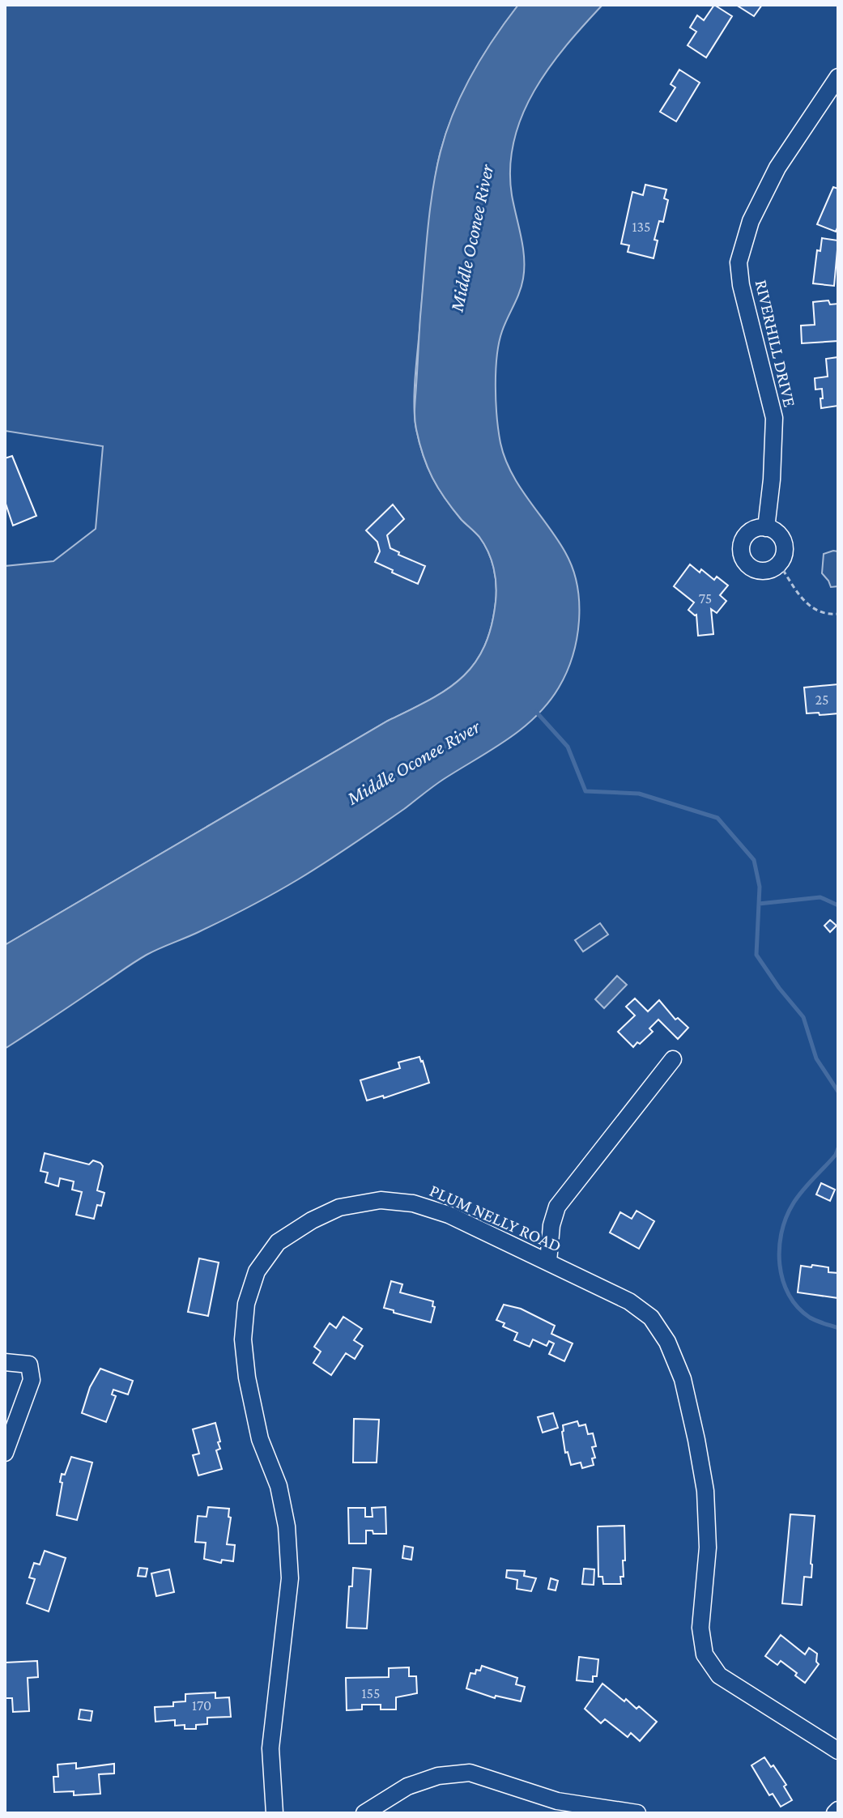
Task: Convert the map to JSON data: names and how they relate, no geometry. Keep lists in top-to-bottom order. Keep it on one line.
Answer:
{"streets":{"street":["RIVERHILL DRIVE","PLUM NELLY ROAD"]},"water":["Middle Oconee River"],"house_numbers":["135","75","25","155","170"]}
